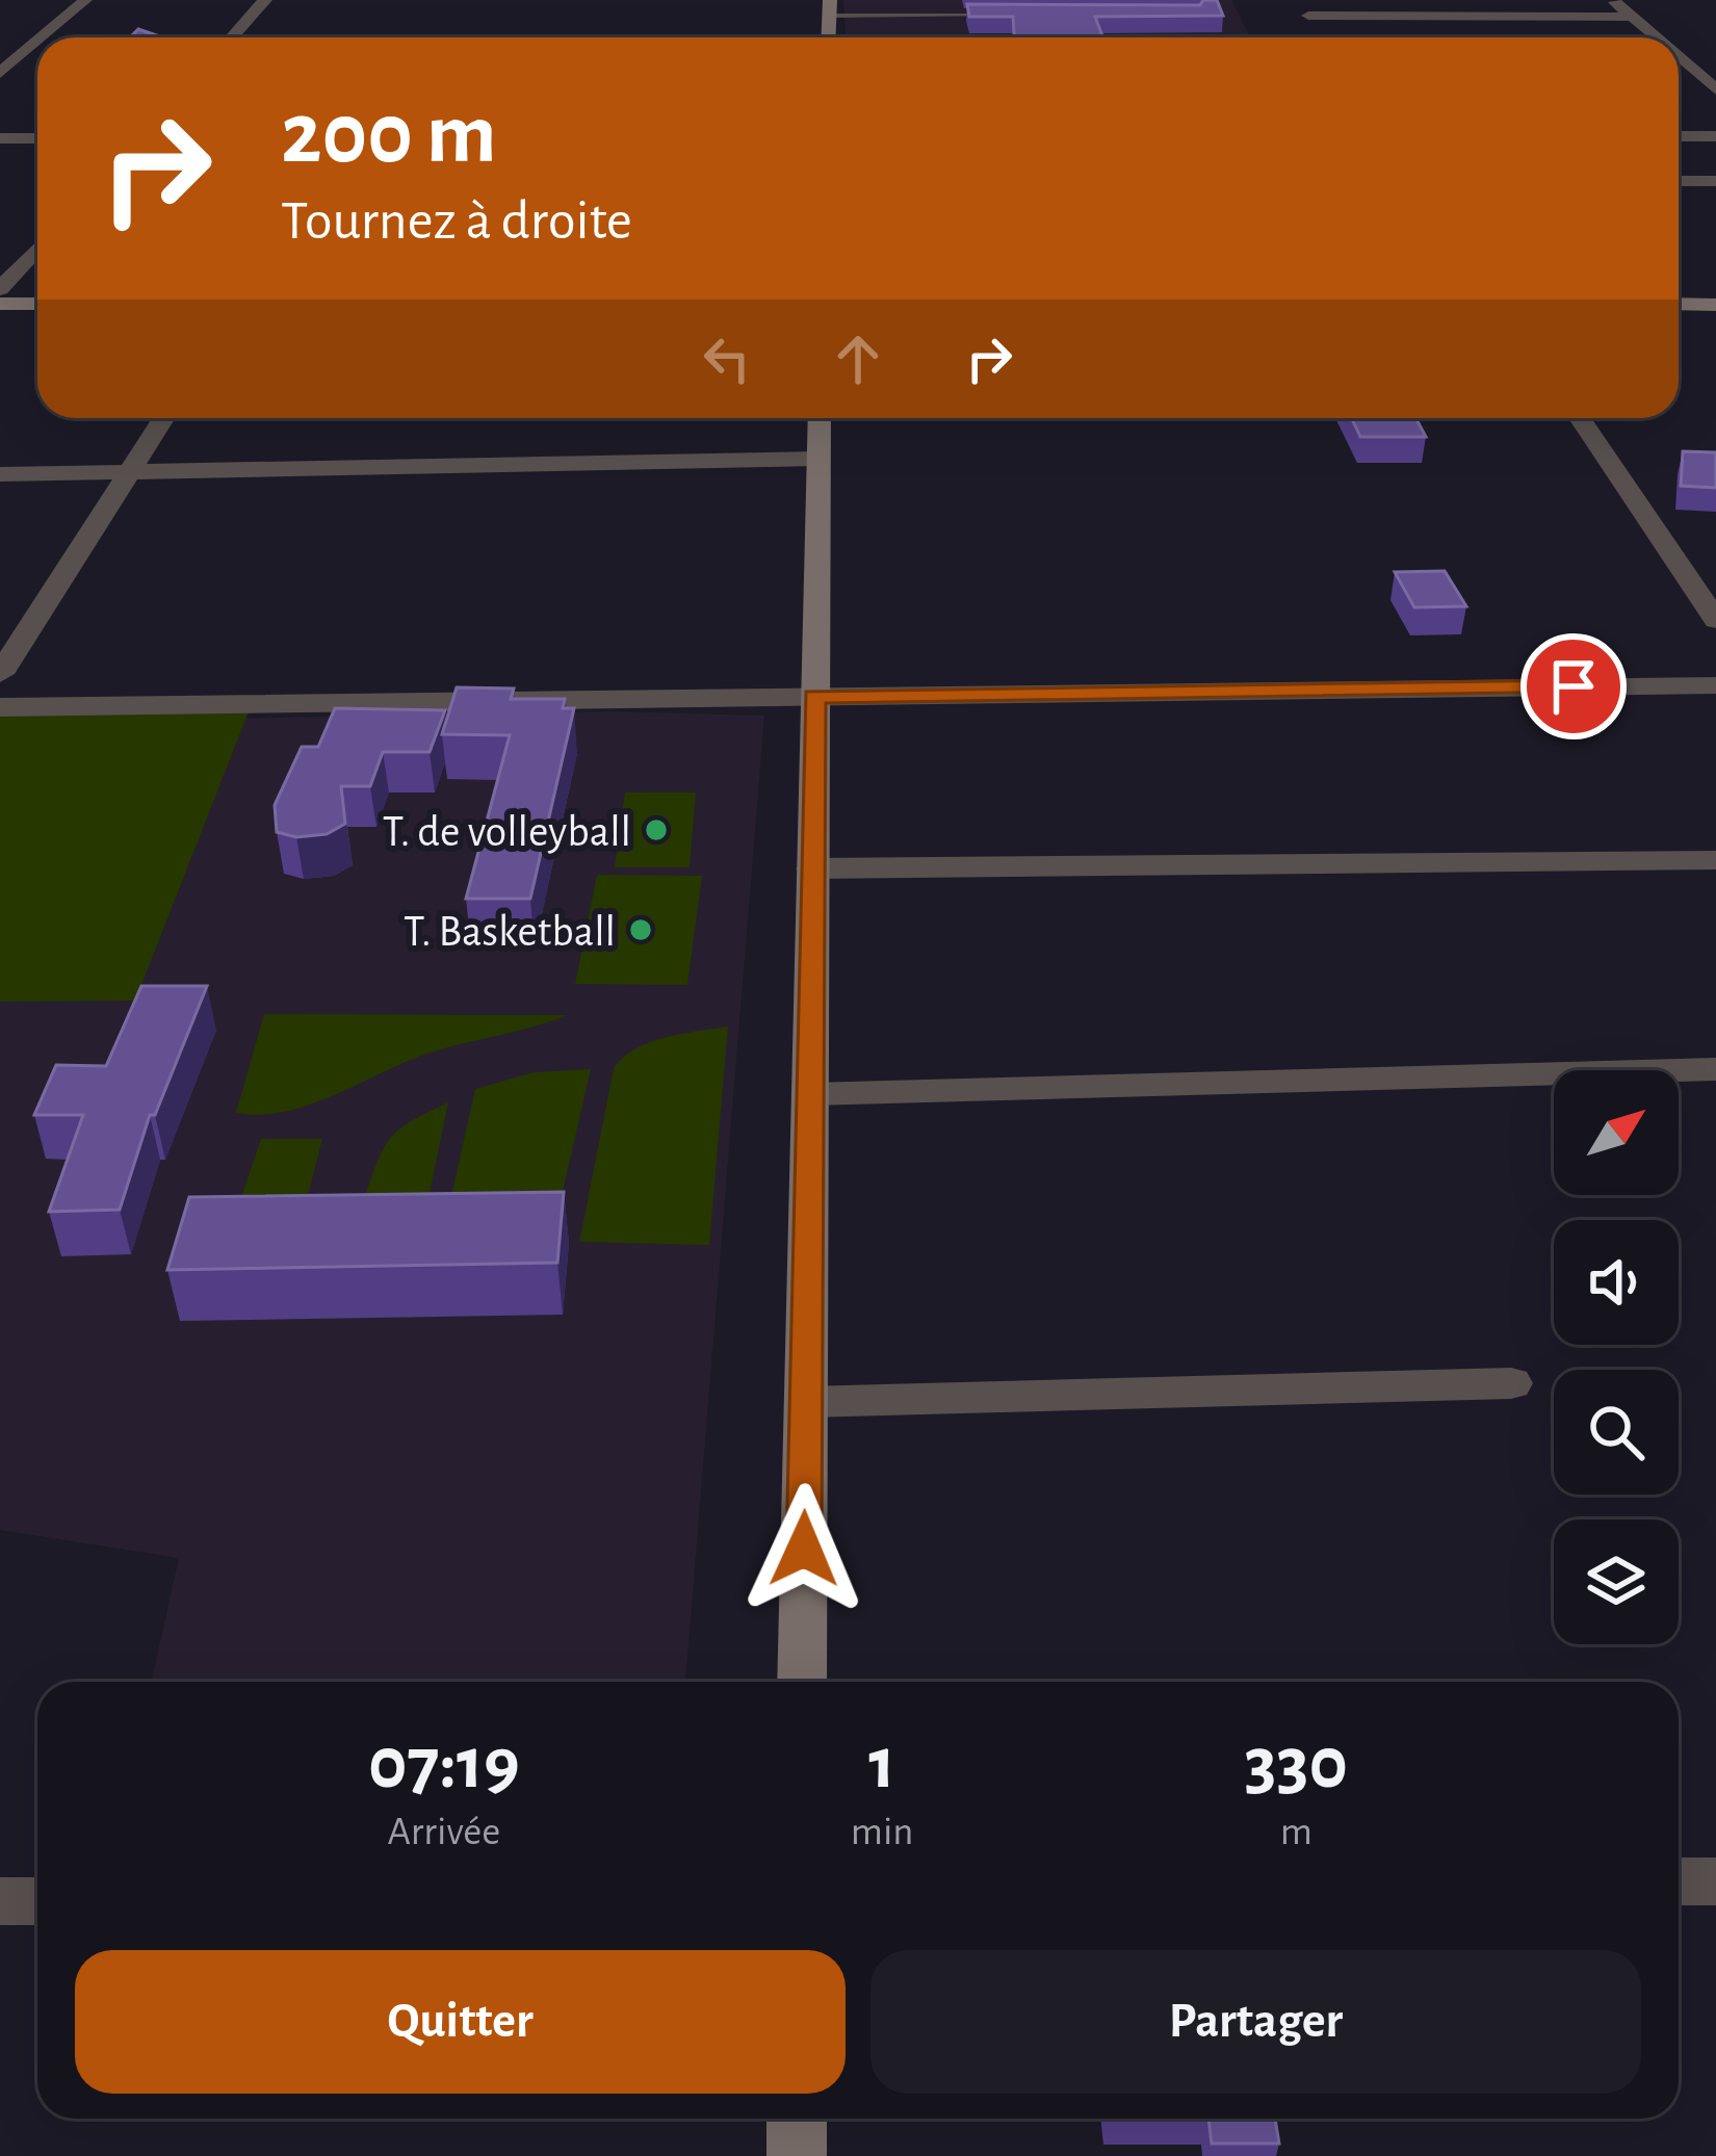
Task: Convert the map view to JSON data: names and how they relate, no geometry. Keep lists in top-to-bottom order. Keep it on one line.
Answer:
{"places":["T. de volleyball","T. Basketball"],"north":"top right","page":{"turn":["200 m","Tournez à droite"],"eta":["07:19","Arrivée","1","min","330","m"],"buttons":["Quitter","Partager"]}}
